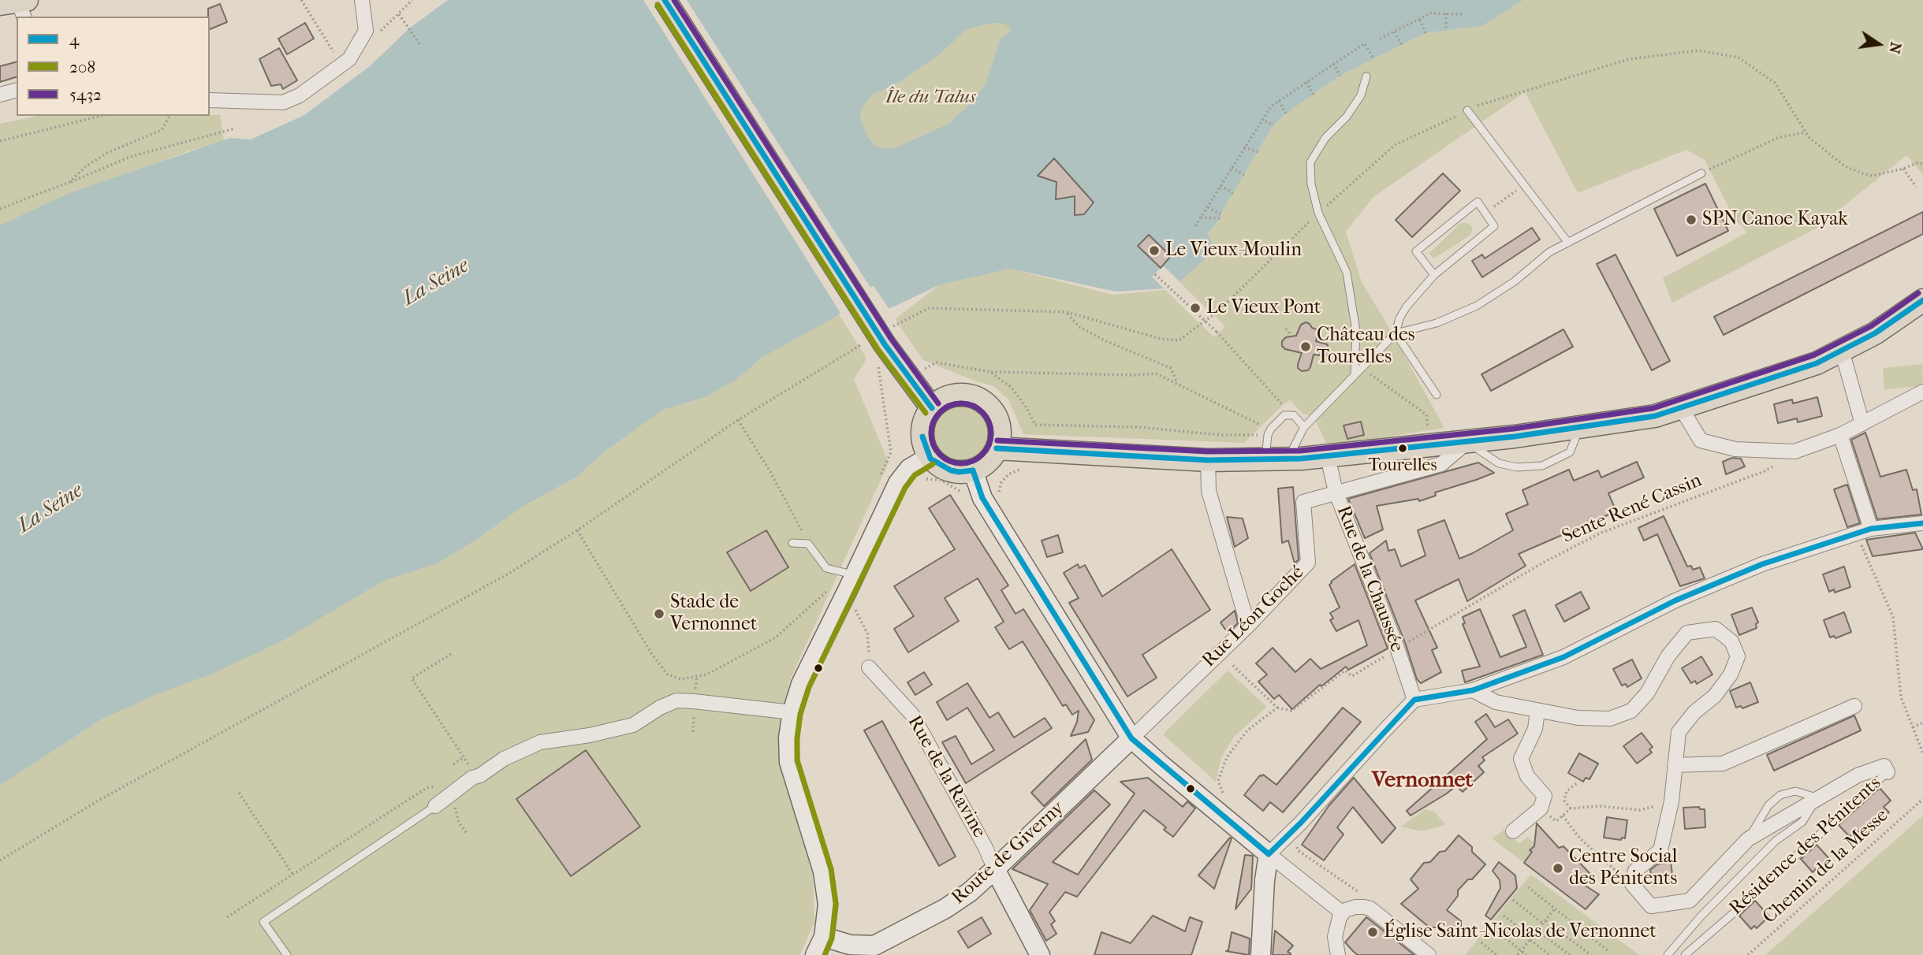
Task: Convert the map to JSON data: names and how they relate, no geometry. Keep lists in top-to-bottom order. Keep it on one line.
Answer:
{"streets":{"main road":["Rue de la Ravine","Route de Giverny"],"street":["Rue de la Chaussée","Rue Léon Goché","Résidence des Pénitents"],"path":["Sente René Cassin","Chemin de la Messe"]},"crossings":[["Sente René Cassin","Rue de la Chaussée"],["Rue de la Chaussée","Rue Léon Goché"],["Rue Léon Goché","Route de Giverny"],["Rue de la Ravine","Route de Giverny"]],"districts":["Vernonnet"],"water":["La Seine"],"parks":["Île du Talus"],"places":["SPN Canoe Kayak","Le Vieux-Moulin","Le Vieux Pont","Château des Tourelles","Tourelles","Stade de Vernonnet","Centre Social des Pénitents","Église Saint-Nicolas de Vernonnet"],"lines":["transit line 4","transit line 5432","transit line 208"],"legend":["4","208","5432"],"north":"right"}
